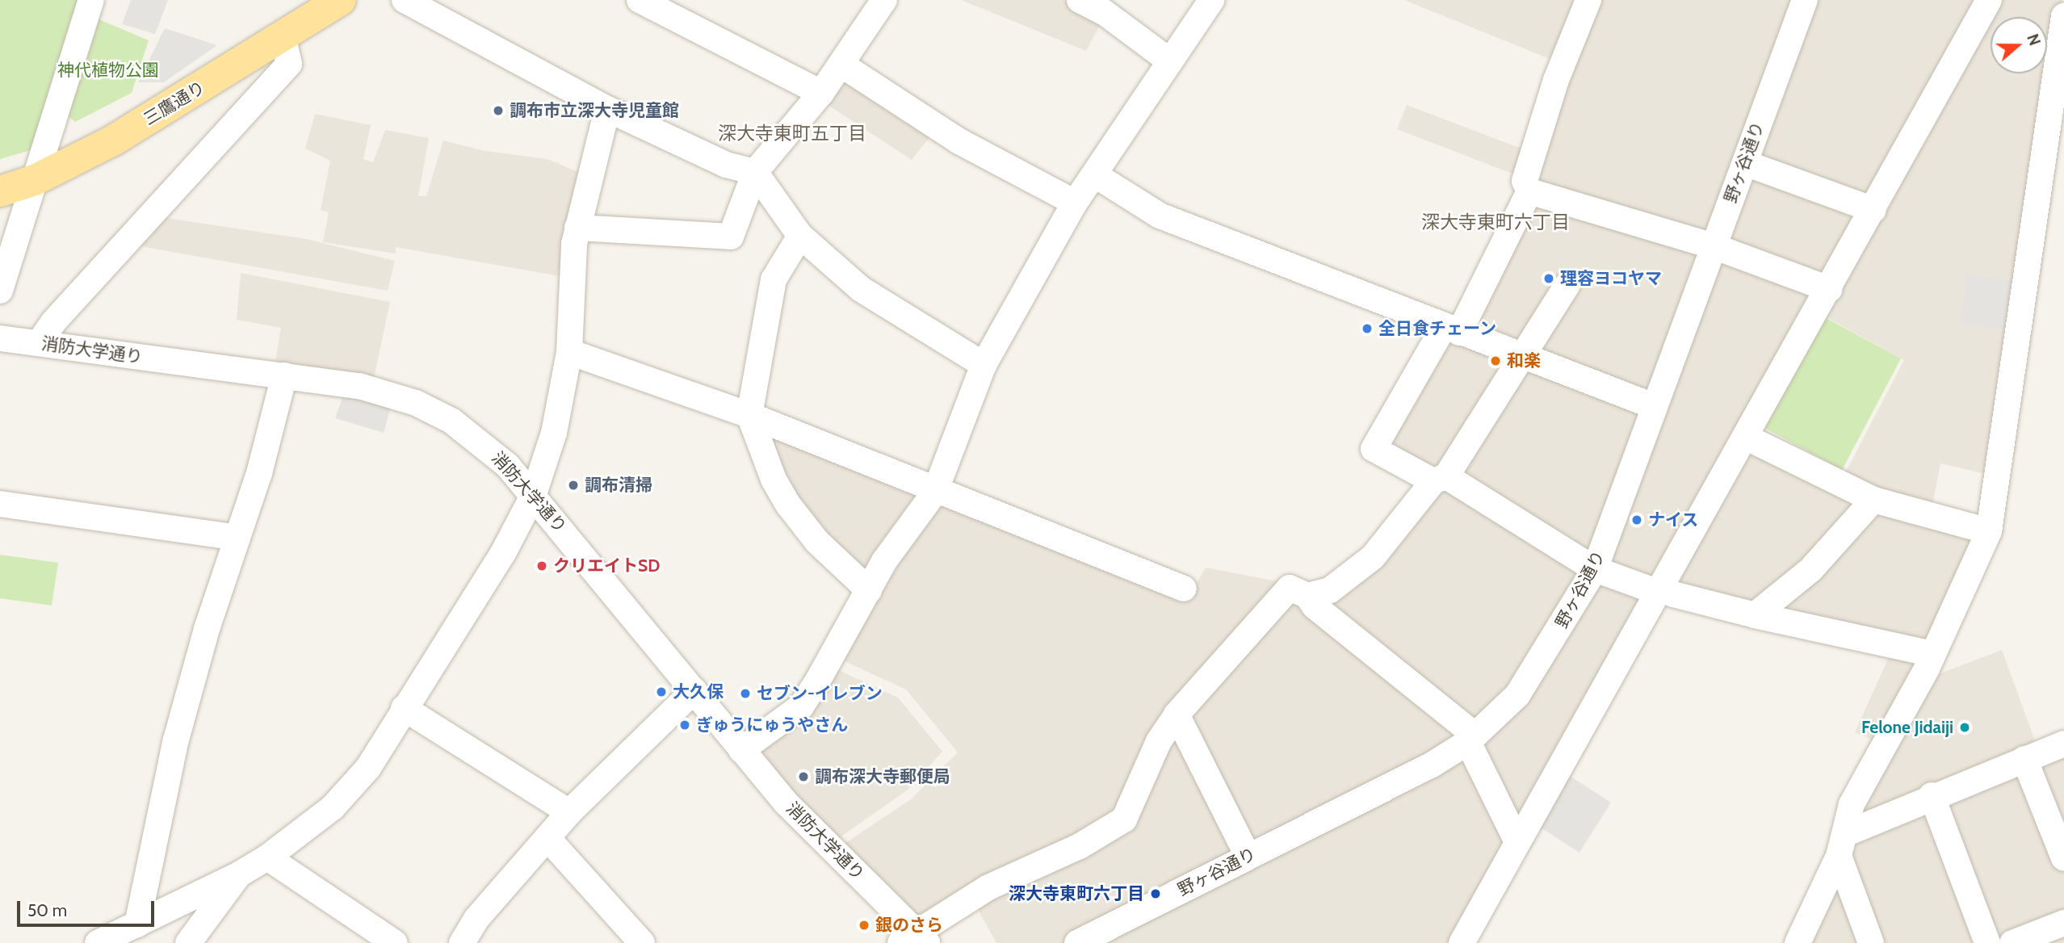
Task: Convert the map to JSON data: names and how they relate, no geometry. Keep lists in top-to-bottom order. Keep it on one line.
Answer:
{"streets":{"main road":["三鷹通り"],"street":["野ヶ谷通り","消防大学通り"]},"districts":["深大寺東町五丁目","深大寺東町六丁目"],"parks":["神代植物公園"],"places":["調布市立深大寺児童館","理容ヨコヤマ","全日食チェーン","和楽","調布清掃","ナイス","クリエイトSD","大久保","セブン-イレブン","ぎゅうにゅうやさん","Felone Jidaiji","調布深大寺郵便局","深大寺東町六丁目","銀のさら"],"scale_bar":"50 m","north":"right"}
